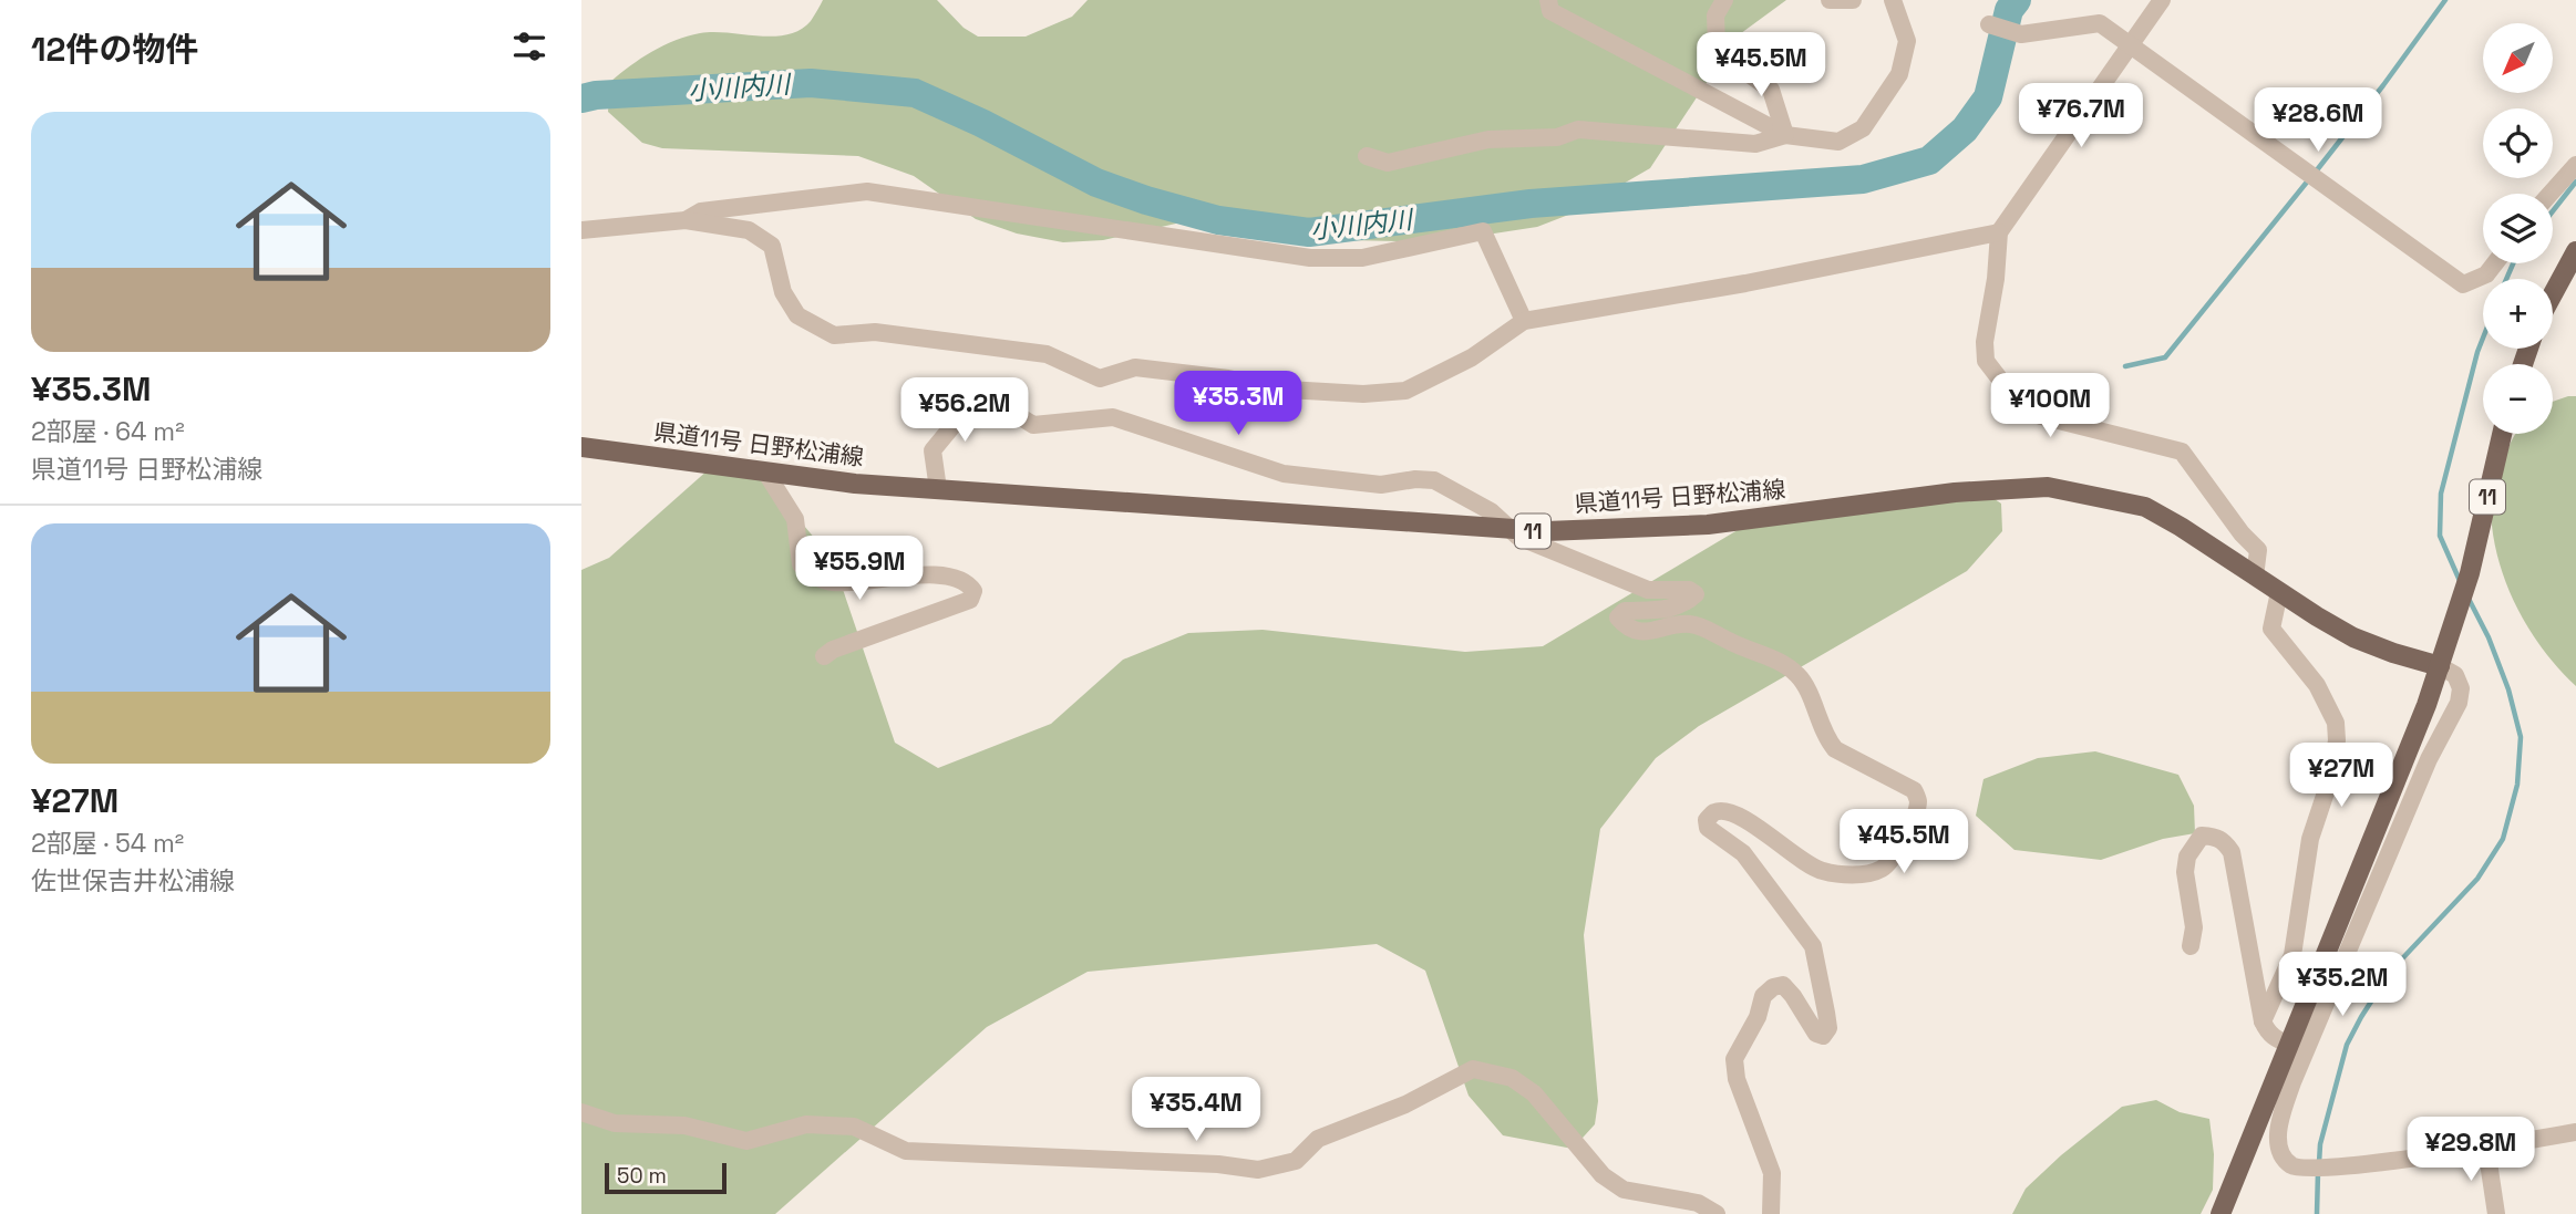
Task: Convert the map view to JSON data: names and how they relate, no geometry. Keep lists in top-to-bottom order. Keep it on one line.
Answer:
{"streets":{"main road":["県道11号 日野松浦線","11"]},"crossings":[["県道11号 日野松浦線","11"]],"water":["小川内川"],"scale_bar":"50 m","north":"bottom left","page":{"heading":"12件の物件","map_buttons":["+","−"],"price":["¥45.5M","¥76.7M","¥28.6M","¥35.3M","¥100M","¥56.2M","¥55.9M","¥27M","¥45.5M","¥35.2M","¥35.4M","¥29.8M"],"list":[{"name":"¥35.3M","note":"2部屋 · 64 m² · 県道11号 日野松浦線"},{"name":"¥27M","note":"2部屋 · 54 m² · 佐世保吉井松浦線"}],"scale":"50 m"}}
